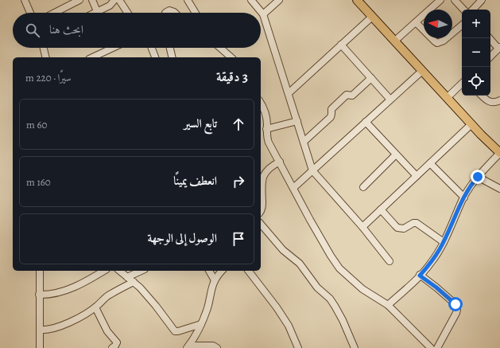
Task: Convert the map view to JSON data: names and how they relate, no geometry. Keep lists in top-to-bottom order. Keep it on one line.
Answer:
{"north":"left","page":{"map_buttons":["+","−"],"search":"ابحث هنا","heading":["3 دقيقة","سيرًا · 220 m"],"list":[["تابع السير","60 m"],["انعطف يمينًا","160 m"],"الوصول إلى الوجهة"]}}
